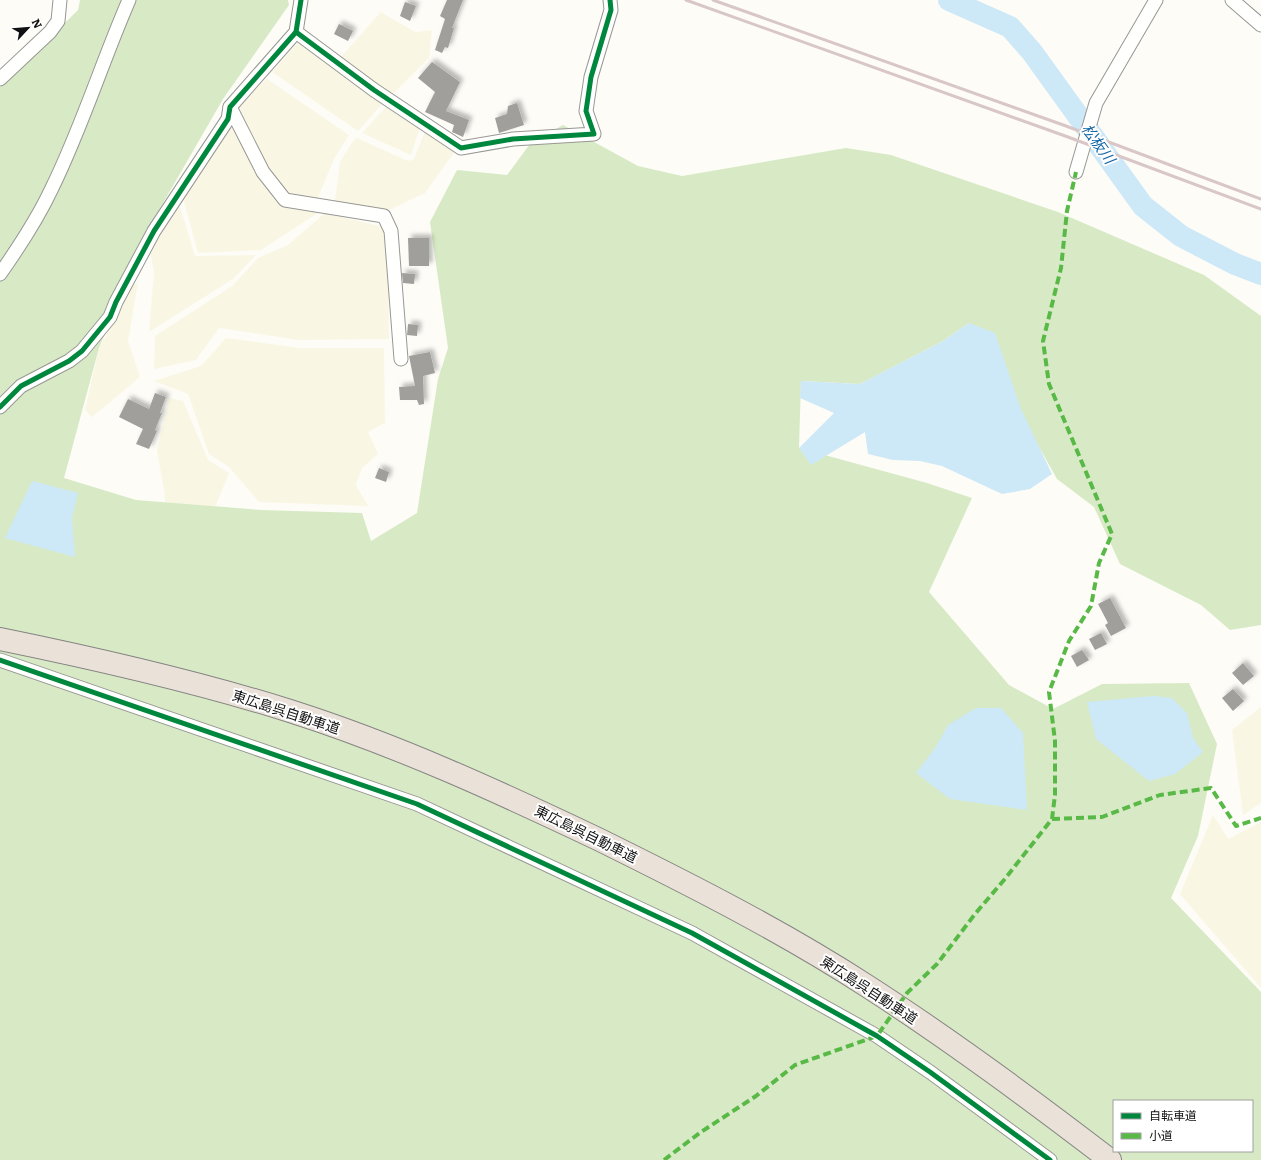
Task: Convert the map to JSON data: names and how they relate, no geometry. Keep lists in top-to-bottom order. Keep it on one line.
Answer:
{"streets":{"highway":["東広島呉自動車道"]},"water":["松板川"],"legend":["自転車道","小道"],"north":"top right"}
